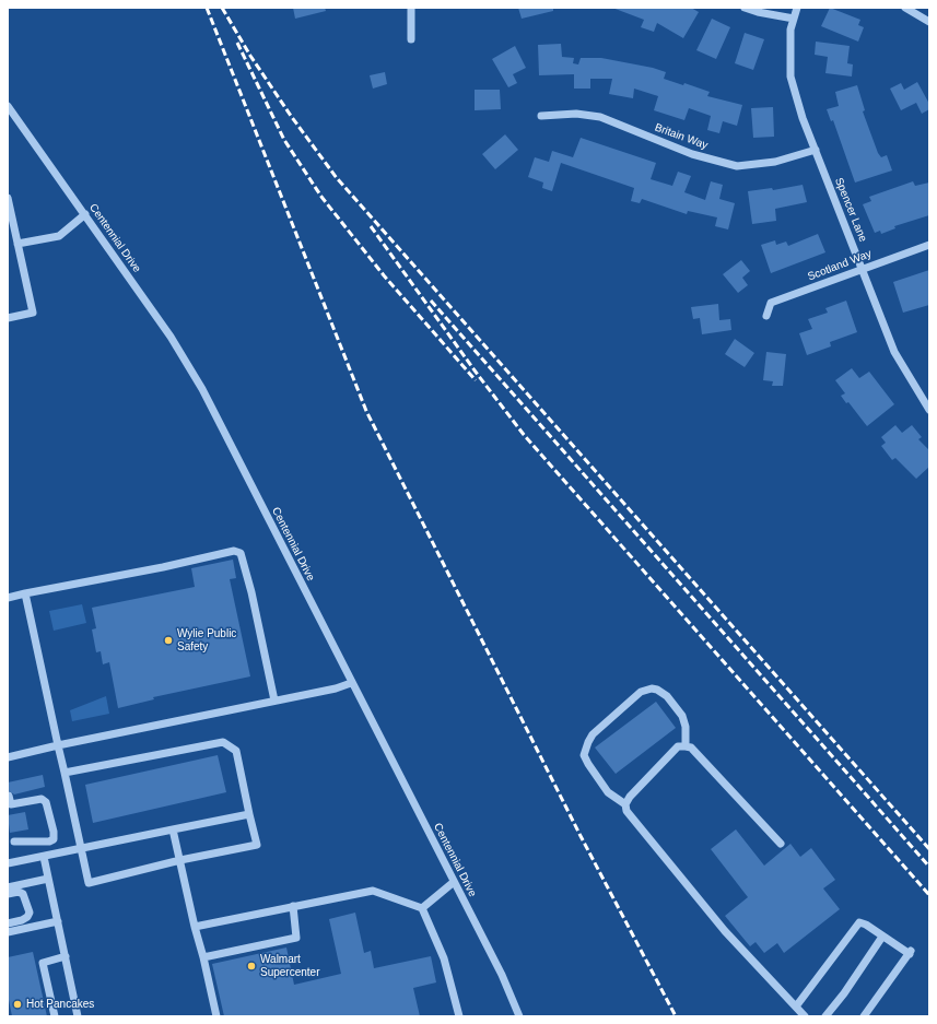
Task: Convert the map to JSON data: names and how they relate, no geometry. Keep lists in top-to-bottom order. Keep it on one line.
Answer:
{"streets":{"street":["Britain Way","Spencer Lane","Centennial Drive","Scotland Way"]},"crossings":[["Britain Way","Spencer Lane"],["Spencer Lane","Scotland Way"]],"places":["Wylie Public Safety","Walmart Supercenter","Hot Pancakes"]}
